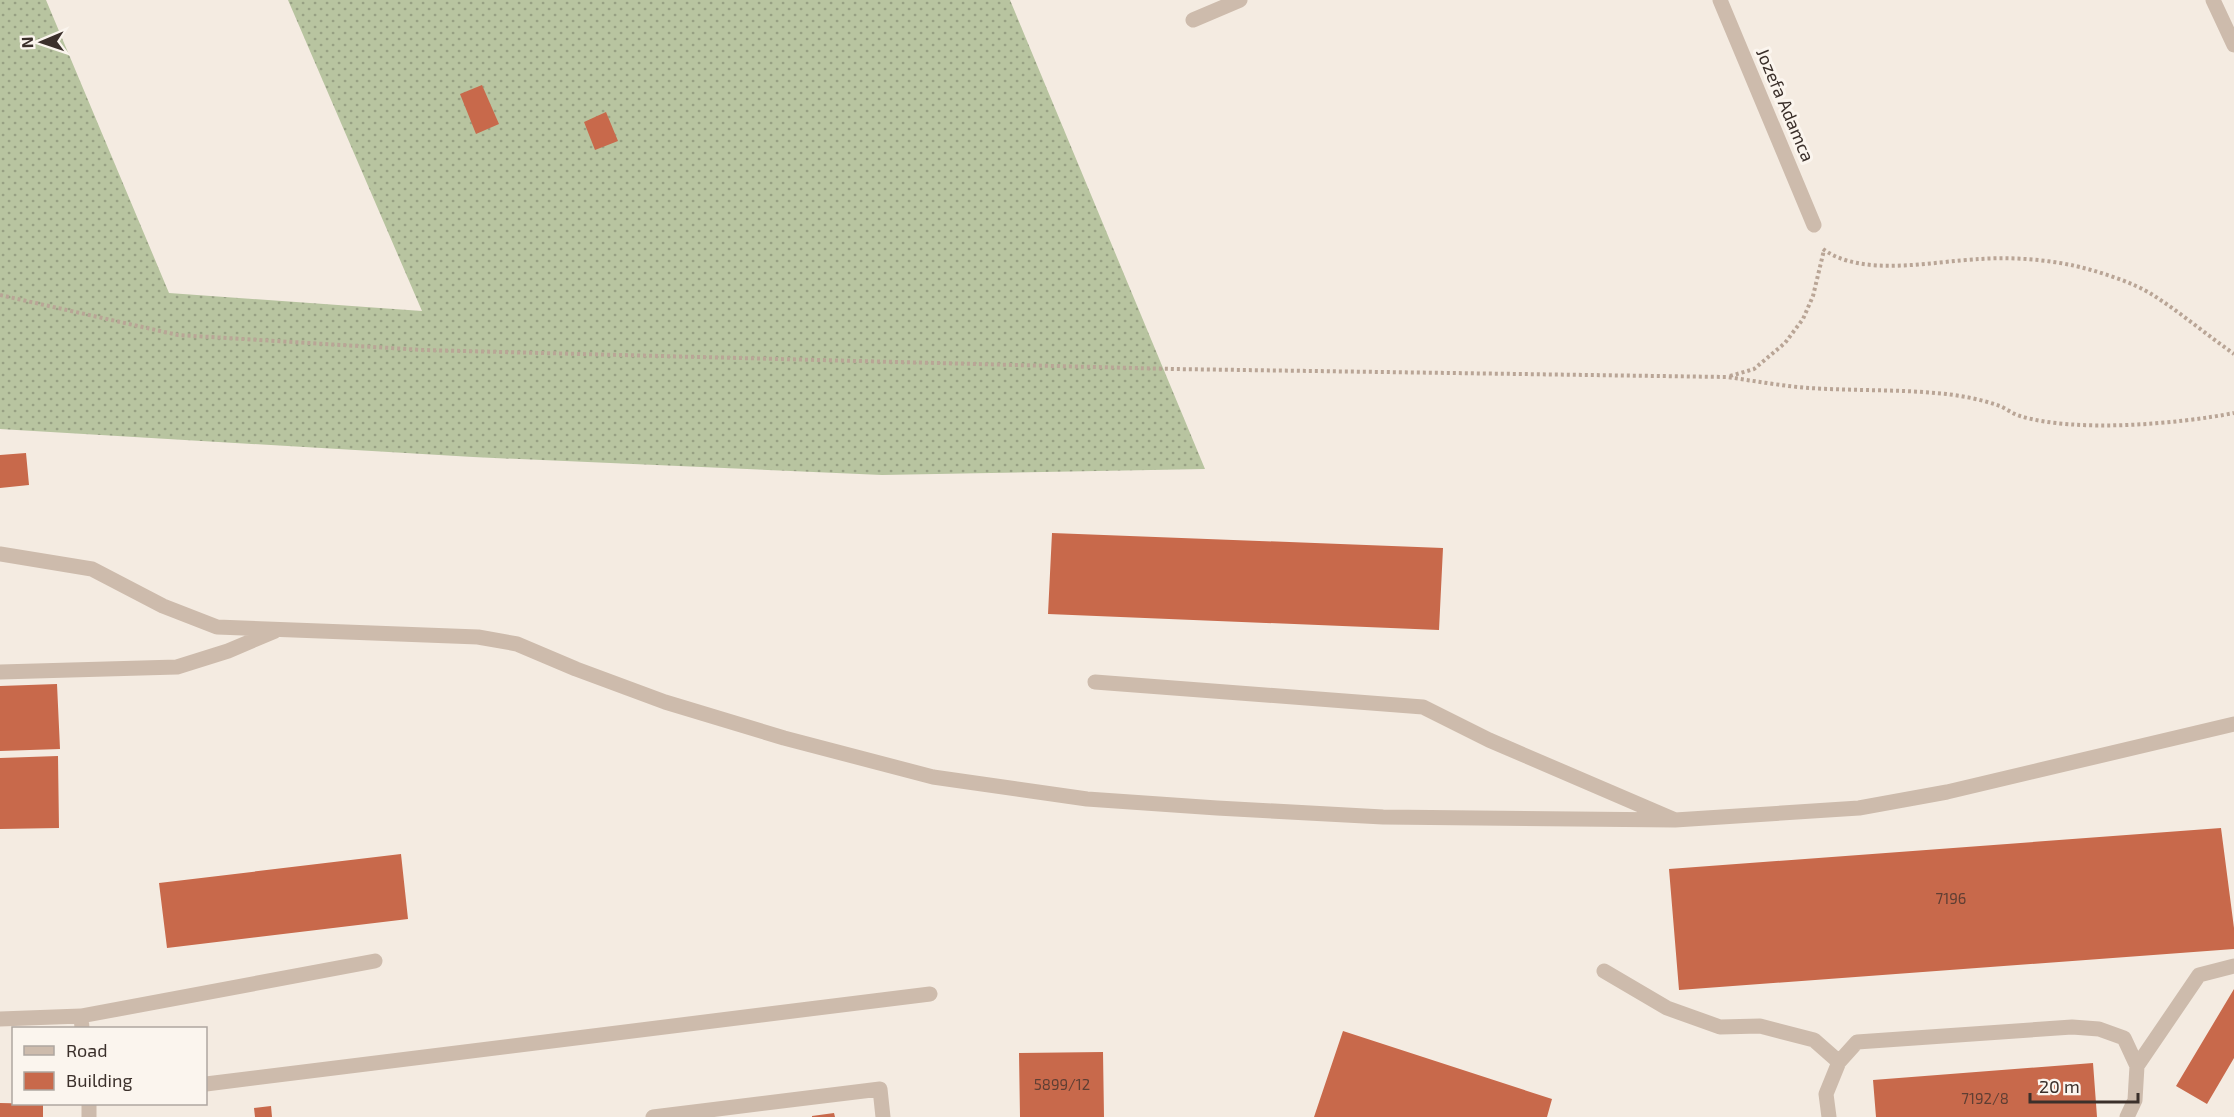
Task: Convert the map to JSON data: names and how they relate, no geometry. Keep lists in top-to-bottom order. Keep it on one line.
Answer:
{"streets":{"street":["Jozefa Adamca"]},"house_numbers":["7196","5899/12","7192/8"],"legend":["Road","Building"],"scale_bar":"20 m","north":"left"}
